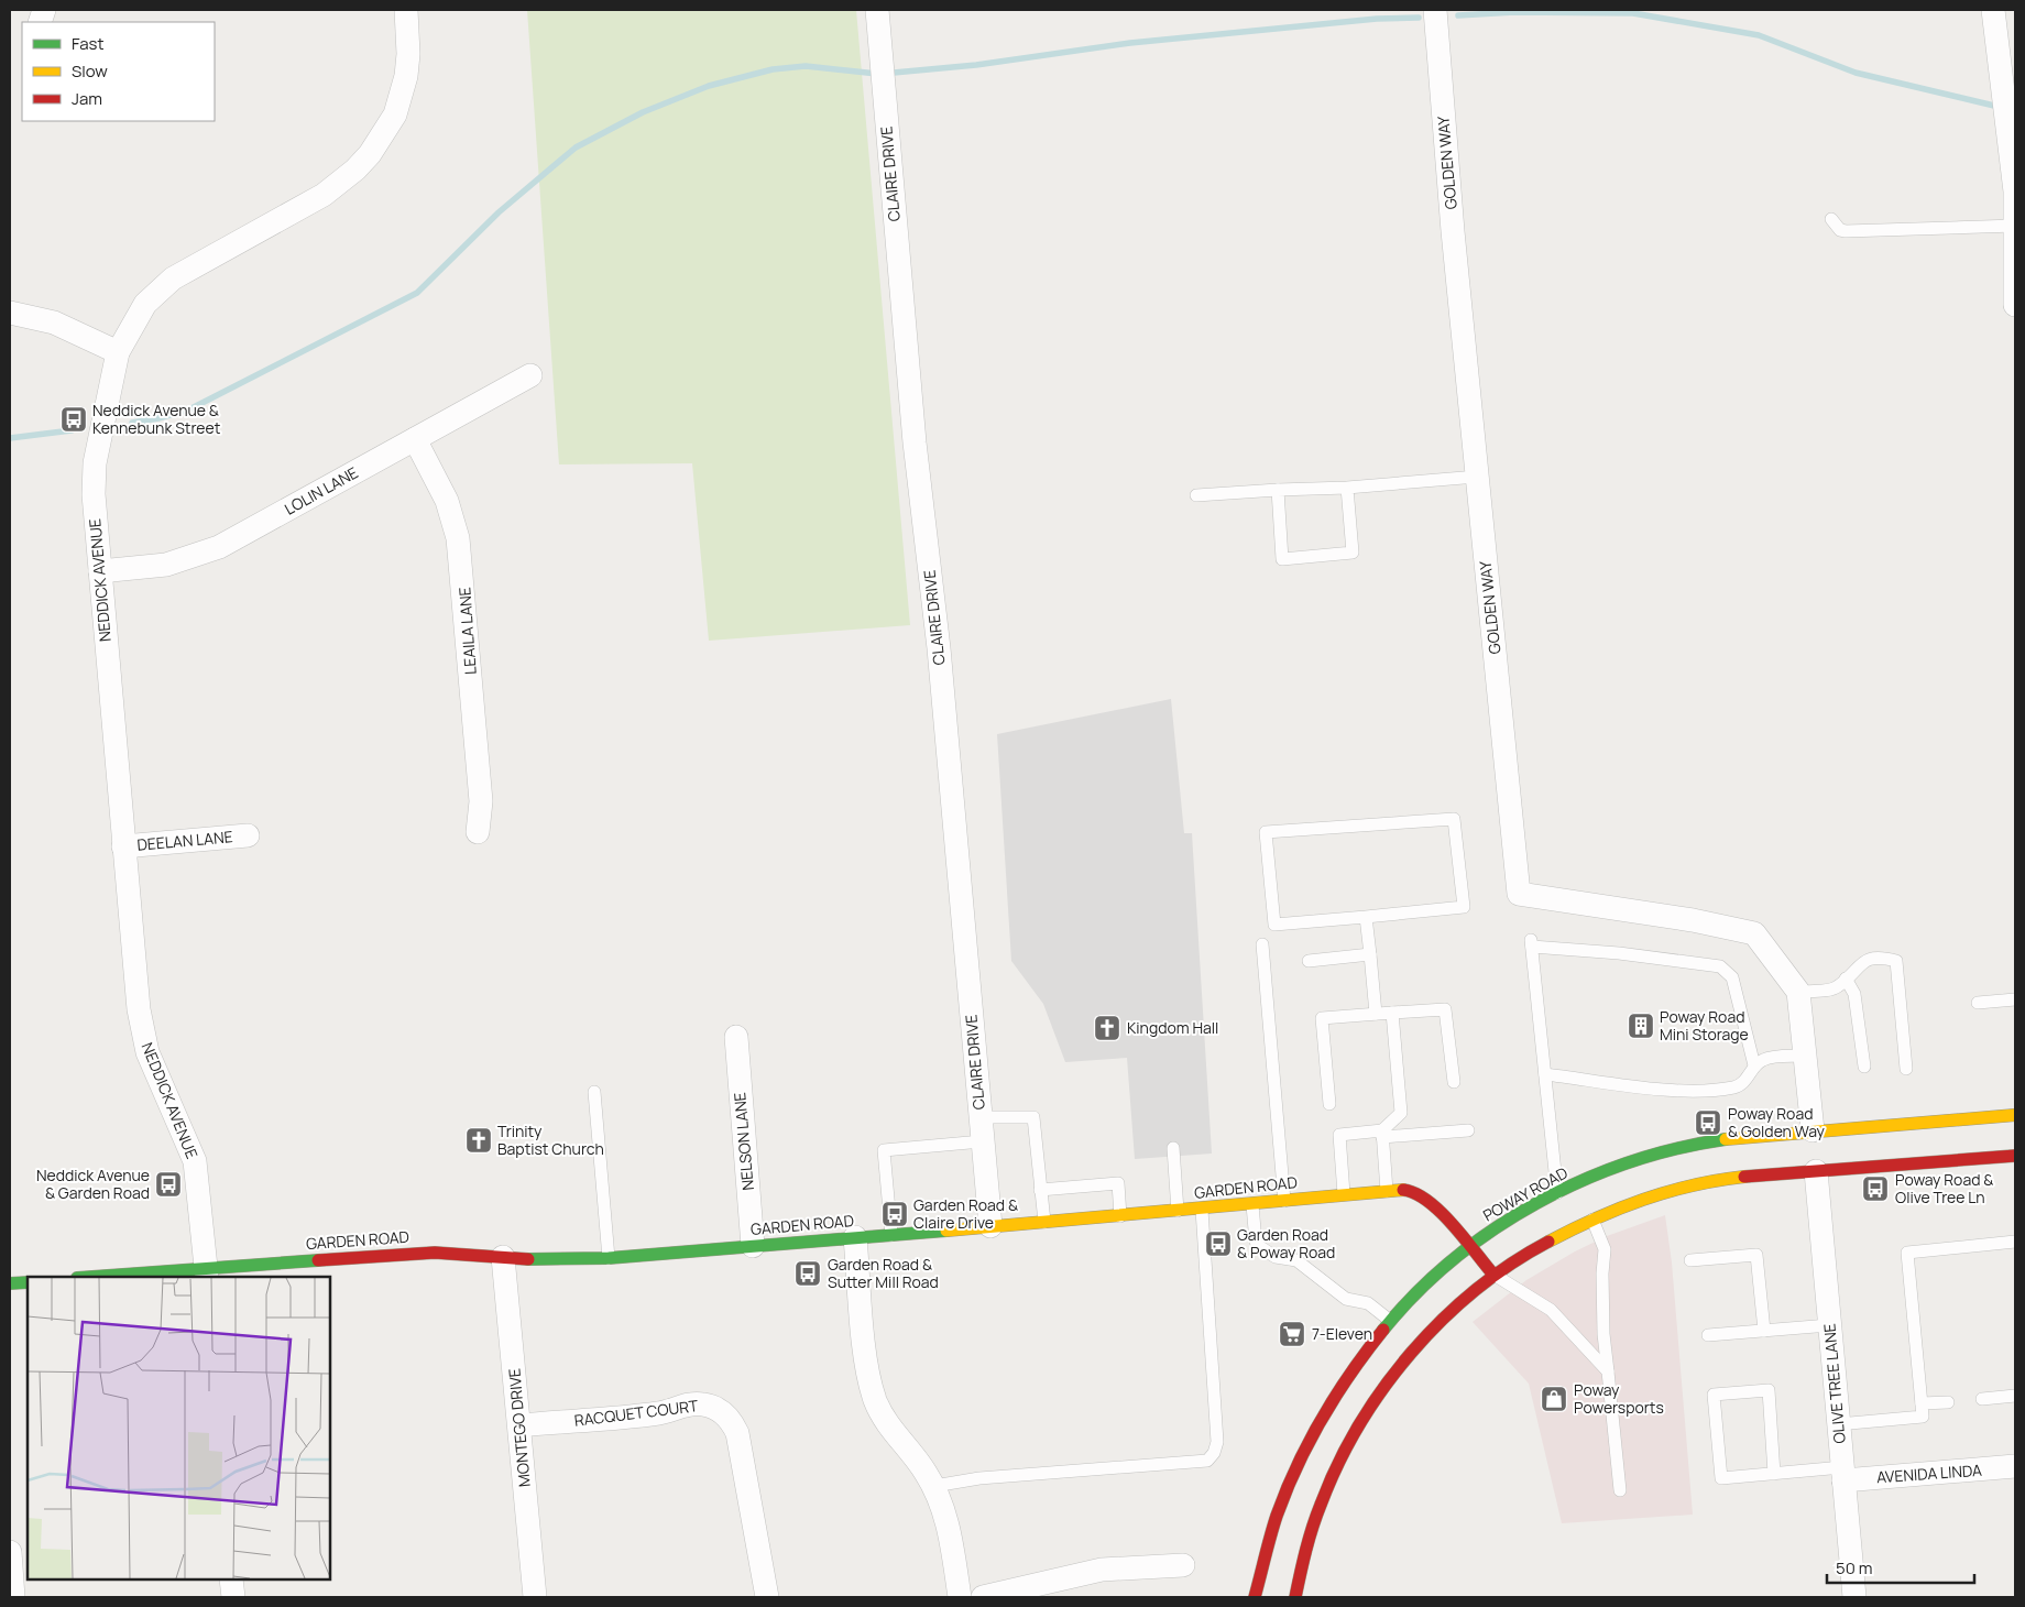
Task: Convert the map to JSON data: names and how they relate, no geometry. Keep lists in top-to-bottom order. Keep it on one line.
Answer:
{"streets":{"main road":["GARDEN ROAD","POWAY ROAD"],"street":["GOLDEN WAY","CLAIRE DRIVE","LOLIN LANE","NEDDICK AVENUE","LEAILA LANE","DEELAN LANE","NELSON LANE","OLIVE TREE LANE","RACQUET COURT","MONTEGO DRIVE","AVENIDA LINDA"]},"crossings":[["CLAIRE DRIVE","GARDEN ROAD"],["LOLIN LANE","NEDDICK AVENUE"],["LOLIN LANE","LEAILA LANE"],["NEDDICK AVENUE","DEELAN LANE"],["NEDDICK AVENUE","GARDEN ROAD"],["NELSON LANE","GARDEN ROAD"],["GARDEN ROAD","POWAY ROAD"],["GARDEN ROAD","MONTEGO DRIVE"],["OLIVE TREE LANE","AVENIDA LINDA"],["RACQUET COURT","MONTEGO DRIVE"]],"places":{"bus stop":["Neddick Avenue & Kennebunk Street","Poway Road & Golden Way","Neddick Avenue & Garden Road","Poway Road & Olive Tree Ln","Garden Road & Claire Drive","Garden Road & Poway Road","Garden Road & Sutter Mill Road"],"building":["Poway Road Mini Storage"],"church":["Kingdom Hall","Trinity Baptist Church"],"supermarket":["7-Eleven"],"shop":["Poway Powersports"]},"legend":["Fast","Slow","Jam"],"scale_bar":"50 m"}
